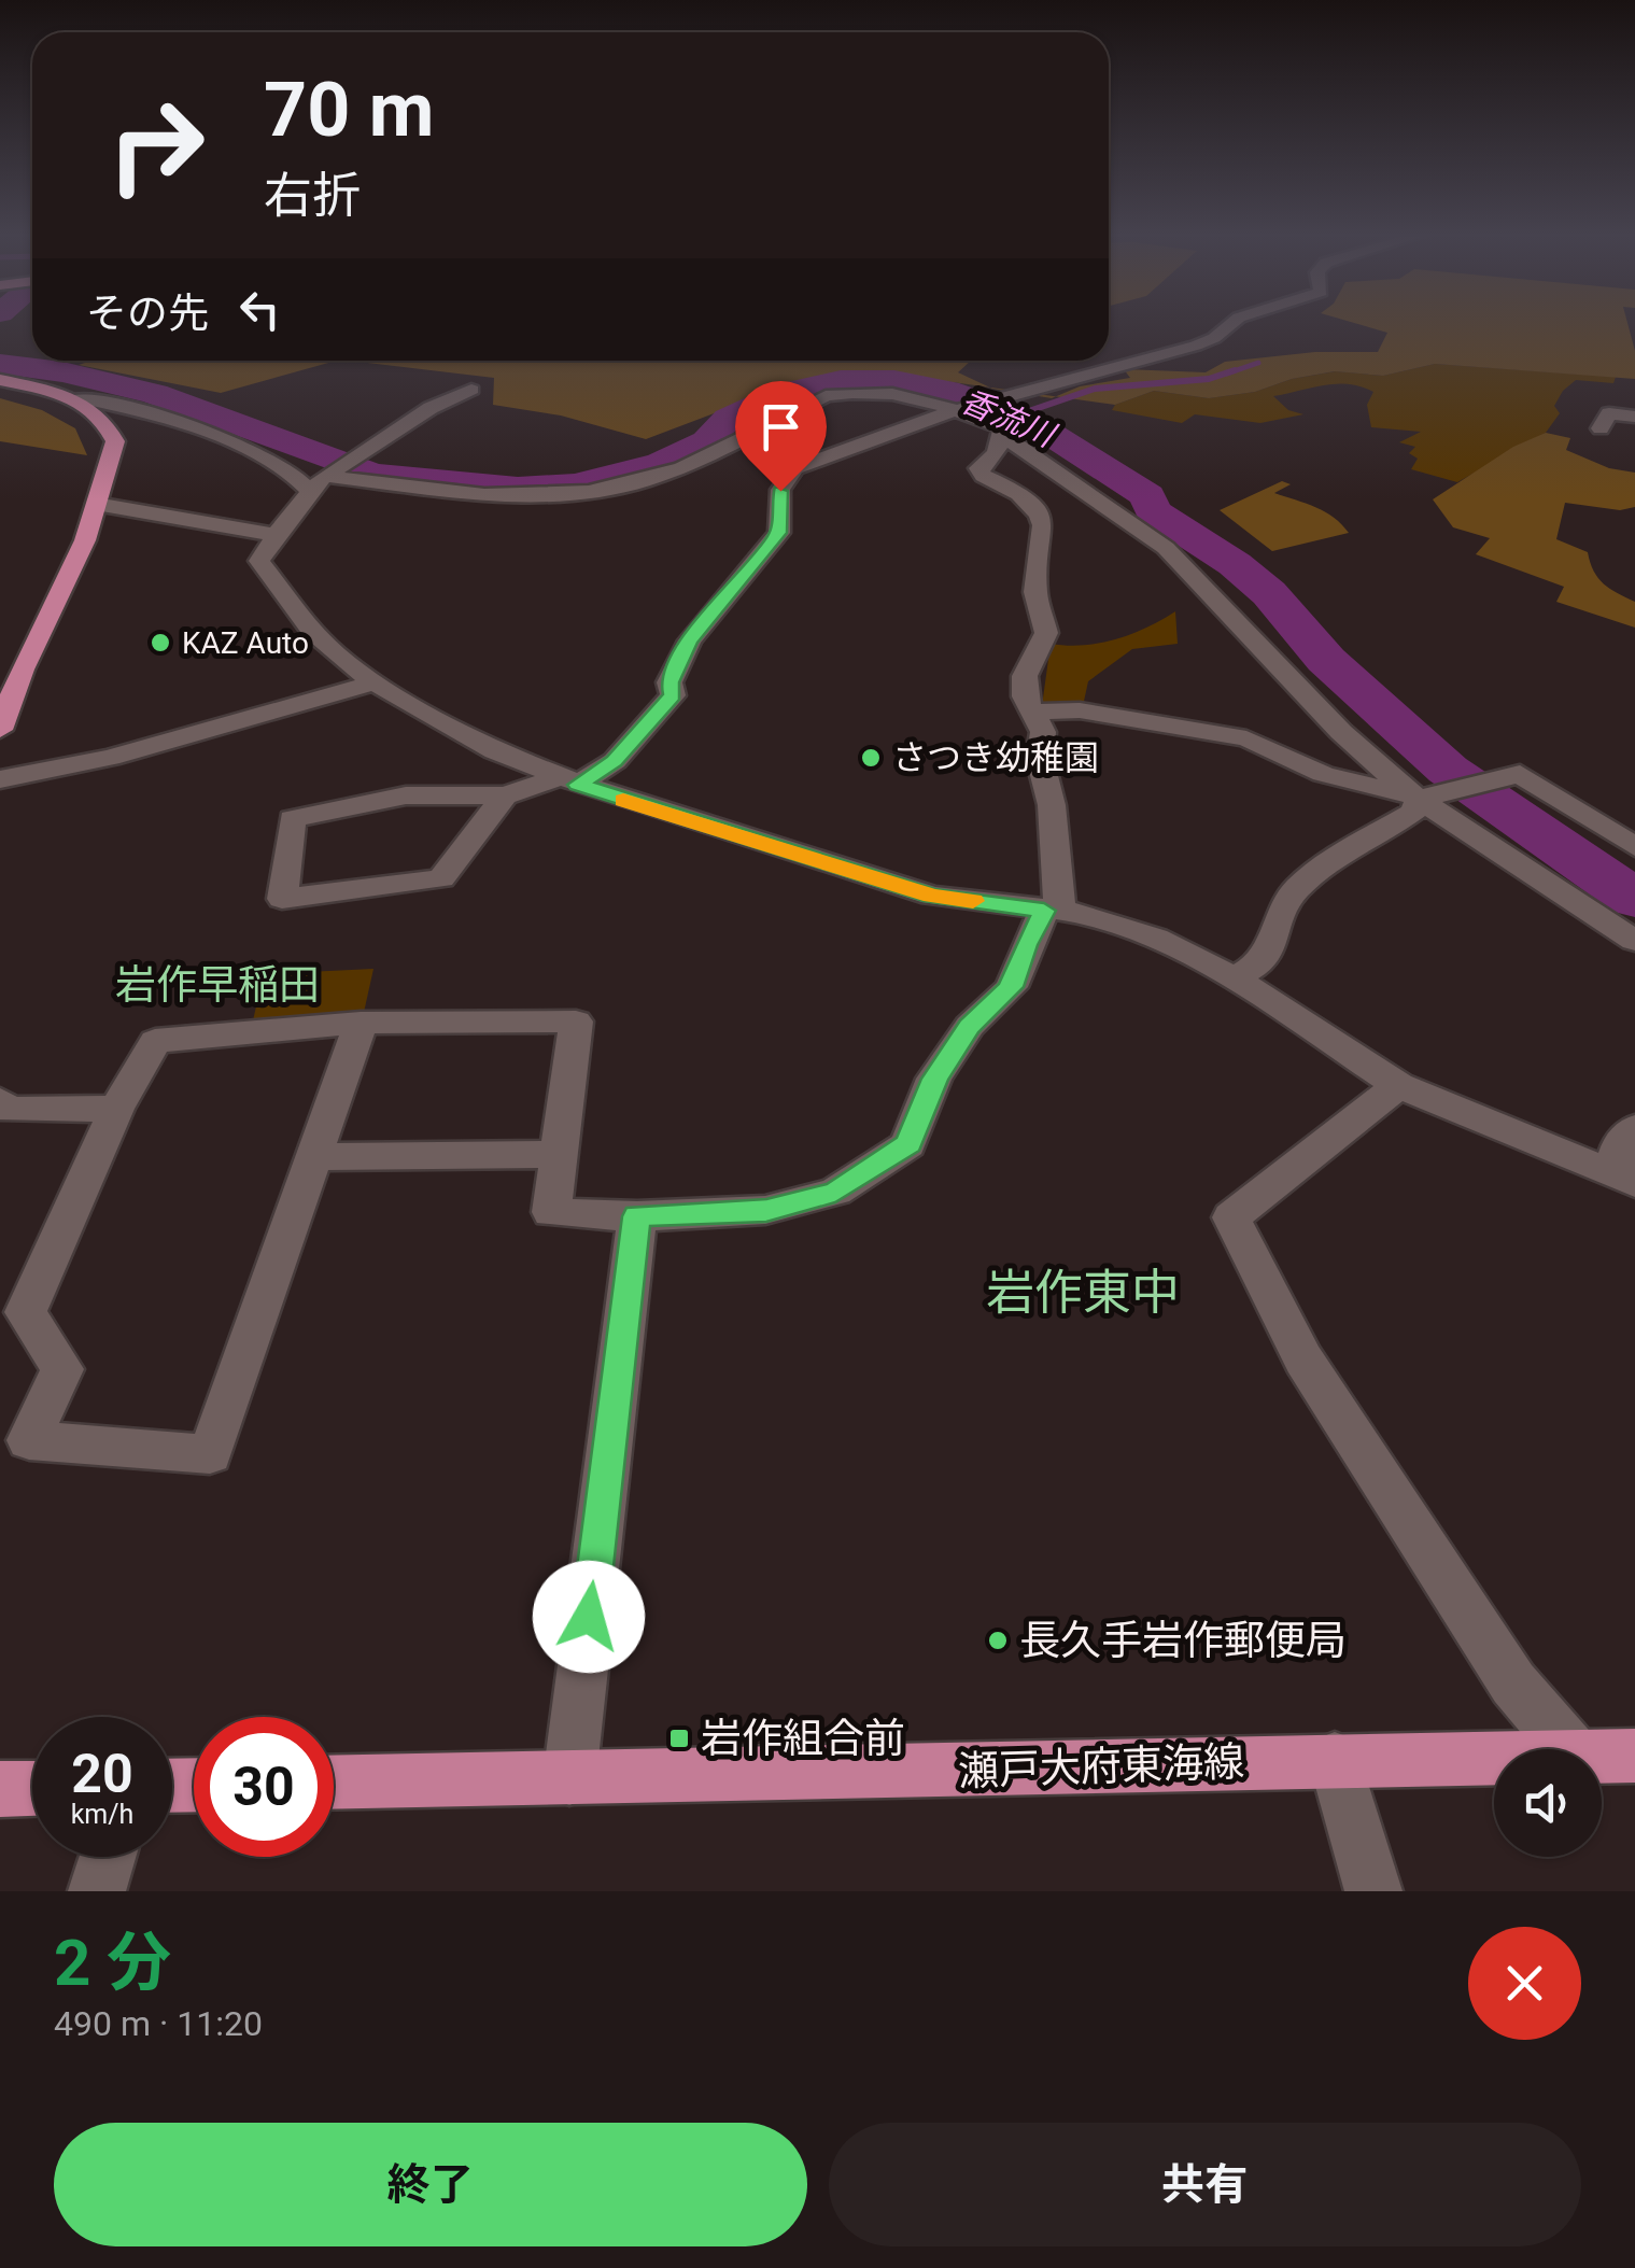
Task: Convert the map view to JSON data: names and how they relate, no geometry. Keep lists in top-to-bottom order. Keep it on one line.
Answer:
{"streets":{"main road":["瀬戸大府東海線"]},"districts":["岩作早稲田","岩作東中"],"water":["香流川"],"places":{"other":["KAZ Auto","さつき幼稚園","長久手岩作郵便局"],"transit":["岩作組合前"]},"page":{"turn":["70 m","右折"],"then":"その先","speed":"20 km/h","limit":"30","heading":["2 分","490 m · 11:20"],"buttons":["終了","共有"]}}
